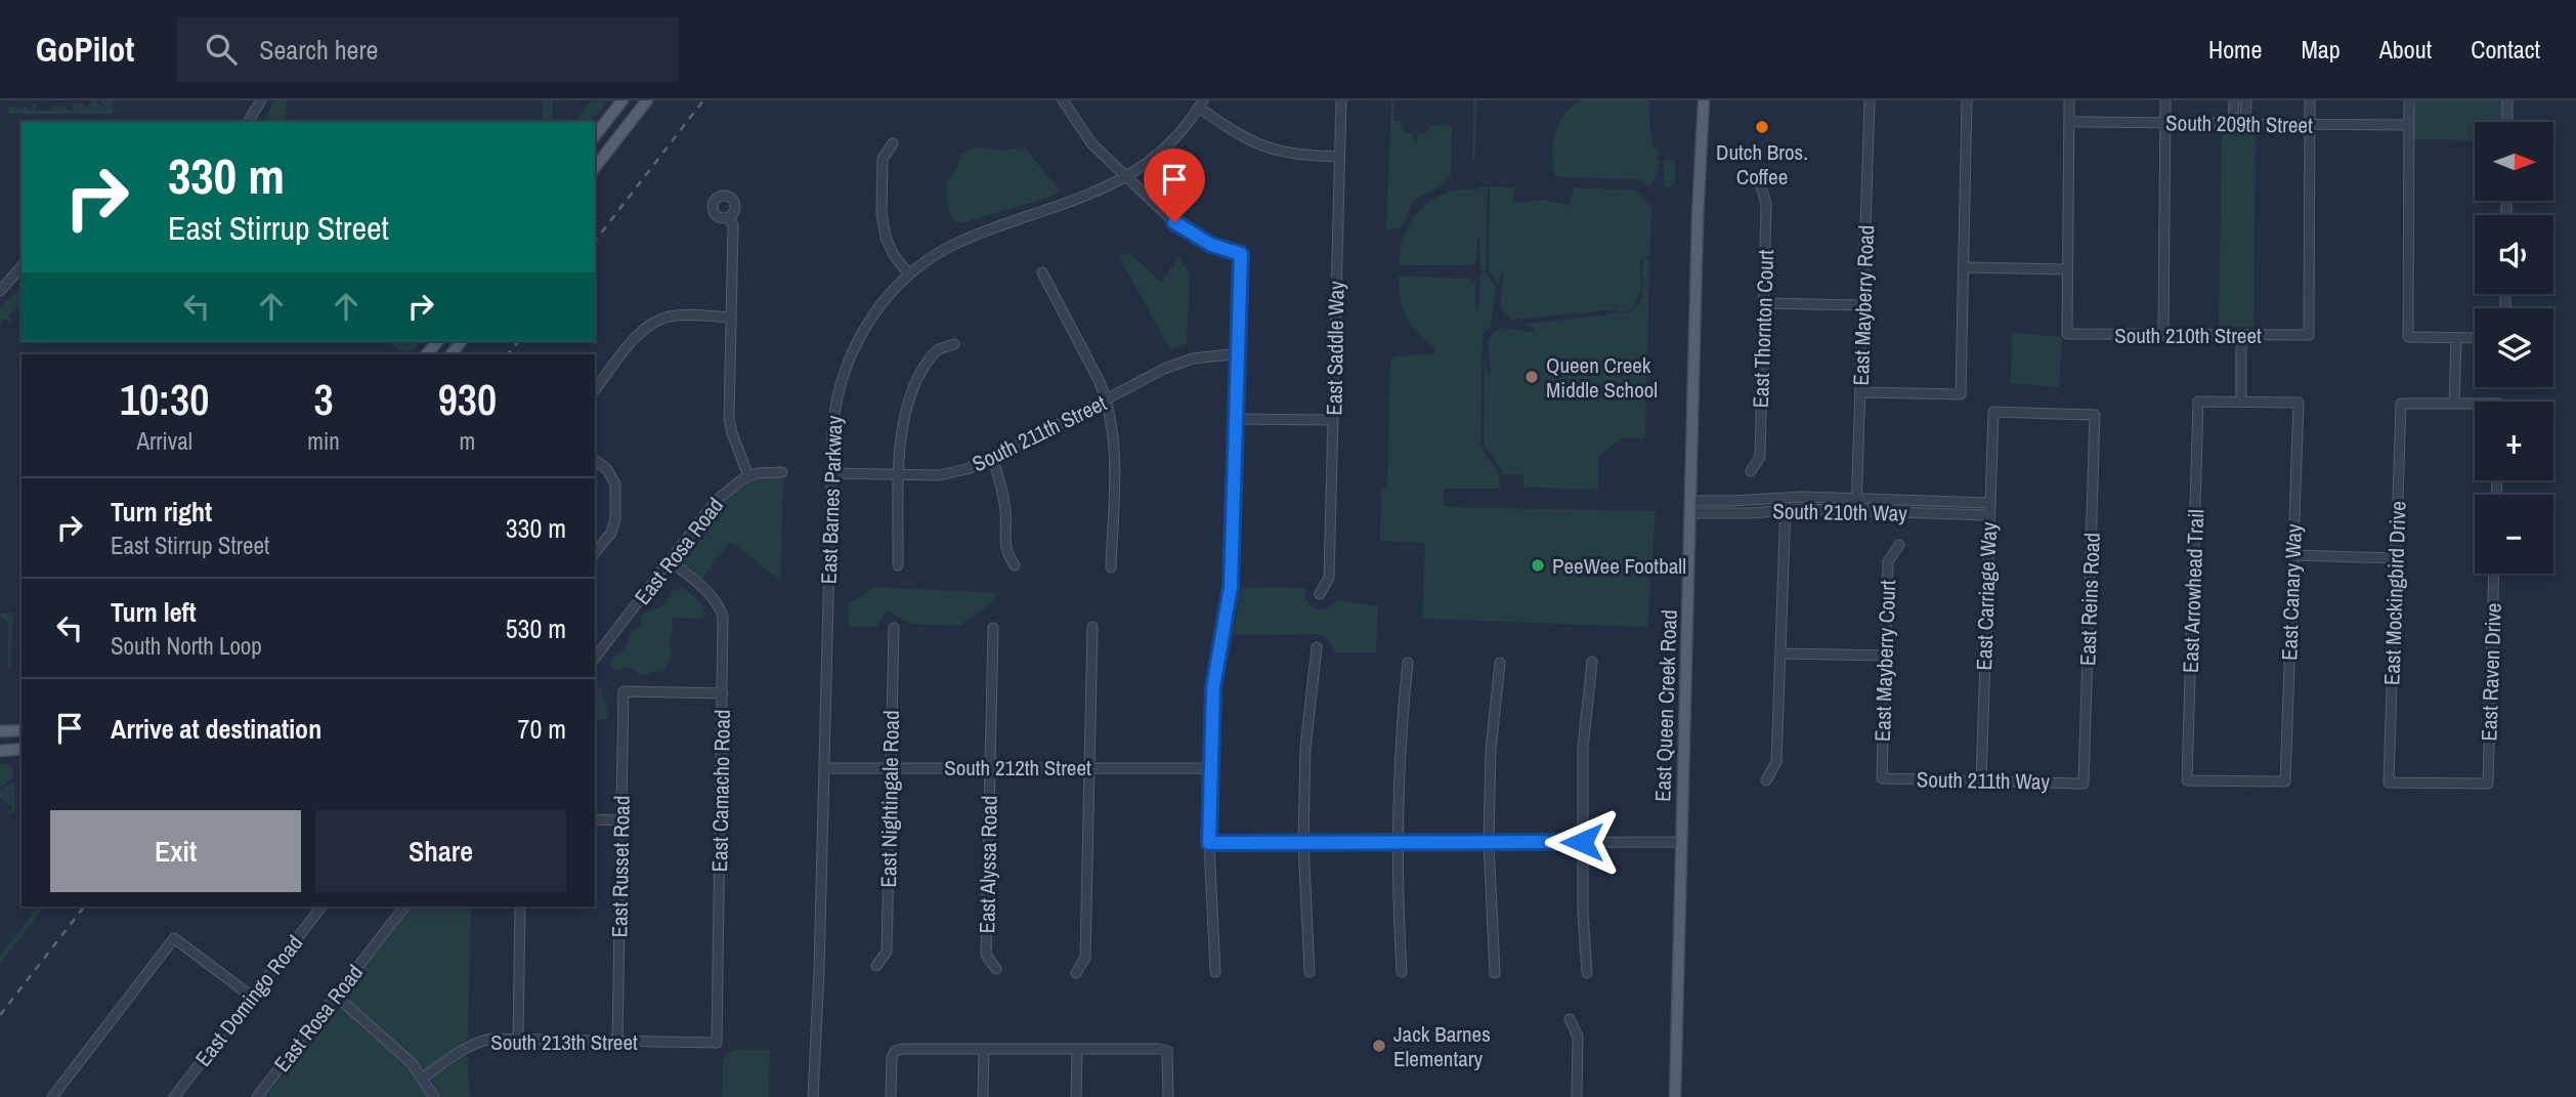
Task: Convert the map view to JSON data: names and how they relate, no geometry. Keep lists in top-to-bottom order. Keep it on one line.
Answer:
{"streets":{"main road":["East Queen Creek Road"],"street":["South 209th Street","East Mayberry Road","East Thornton Court","South 210th Street","East Saddle Way","South 211th Street","East Barnes Parkway","South 210th Way","East Rosa Road","East Arrowhead Trail","East Canary Way","East Mockingbird Drive","East Carriage Way","East Reins Road","East Mayberry Court","East Raven Drive","South 212th Street","South 211th Way","East Camacho Road","East Nightingale Road","East Alyssa Road","East Russet Road","East Domingo Road","South 213th Street"]},"crossings":[["South 209th Street","South 210th Street"],["East Mayberry Road","South 210th Way"],["South 211th Street","East Barnes Parkway"],["East Barnes Parkway","South 212th Street"],["South 210th Way","East Carriage Way"],["South 210th Way","East Queen Creek Road"],["East Rosa Road","East Camacho Road"],["East Arrowhead Trail","East Canary Way"],["East Mockingbird Drive","East Raven Drive"],["East Carriage Way","East Reins Road"],["East Carriage Way","South 211th Way"],["East Reins Road","South 211th Way"],["East Mayberry Court","South 211th Way"],["South 212th Street","East Nightingale Road"],["South 212th Street","East Alyssa Road"],["East Camacho Road","East Russet Road"],["East Camacho Road","South 213th Street"],["East Russet Road","South 213th Street"]],"places":["Dutch Bros. Coffee","Queen Creek Middle School","PeeWee Football","Jack Barnes Elementary"],"north":"right","page":{"header":"GoPilot","search":"Search here","nav":["Home","Map","About","Contact"],"map_buttons":["+","−"],"turn":["330 m","East Stirrup Street"],"eta":["10:30","Arrival","3","min","930","m"],"list":[{"name":"Turn right","note":"East Stirrup Street","value":"330 m"},{"name":"Turn left","note":"South North Loop","value":"530 m"},{"name":"Arrive at destination","value":"70 m"}],"buttons":["Exit","Share"]}}
